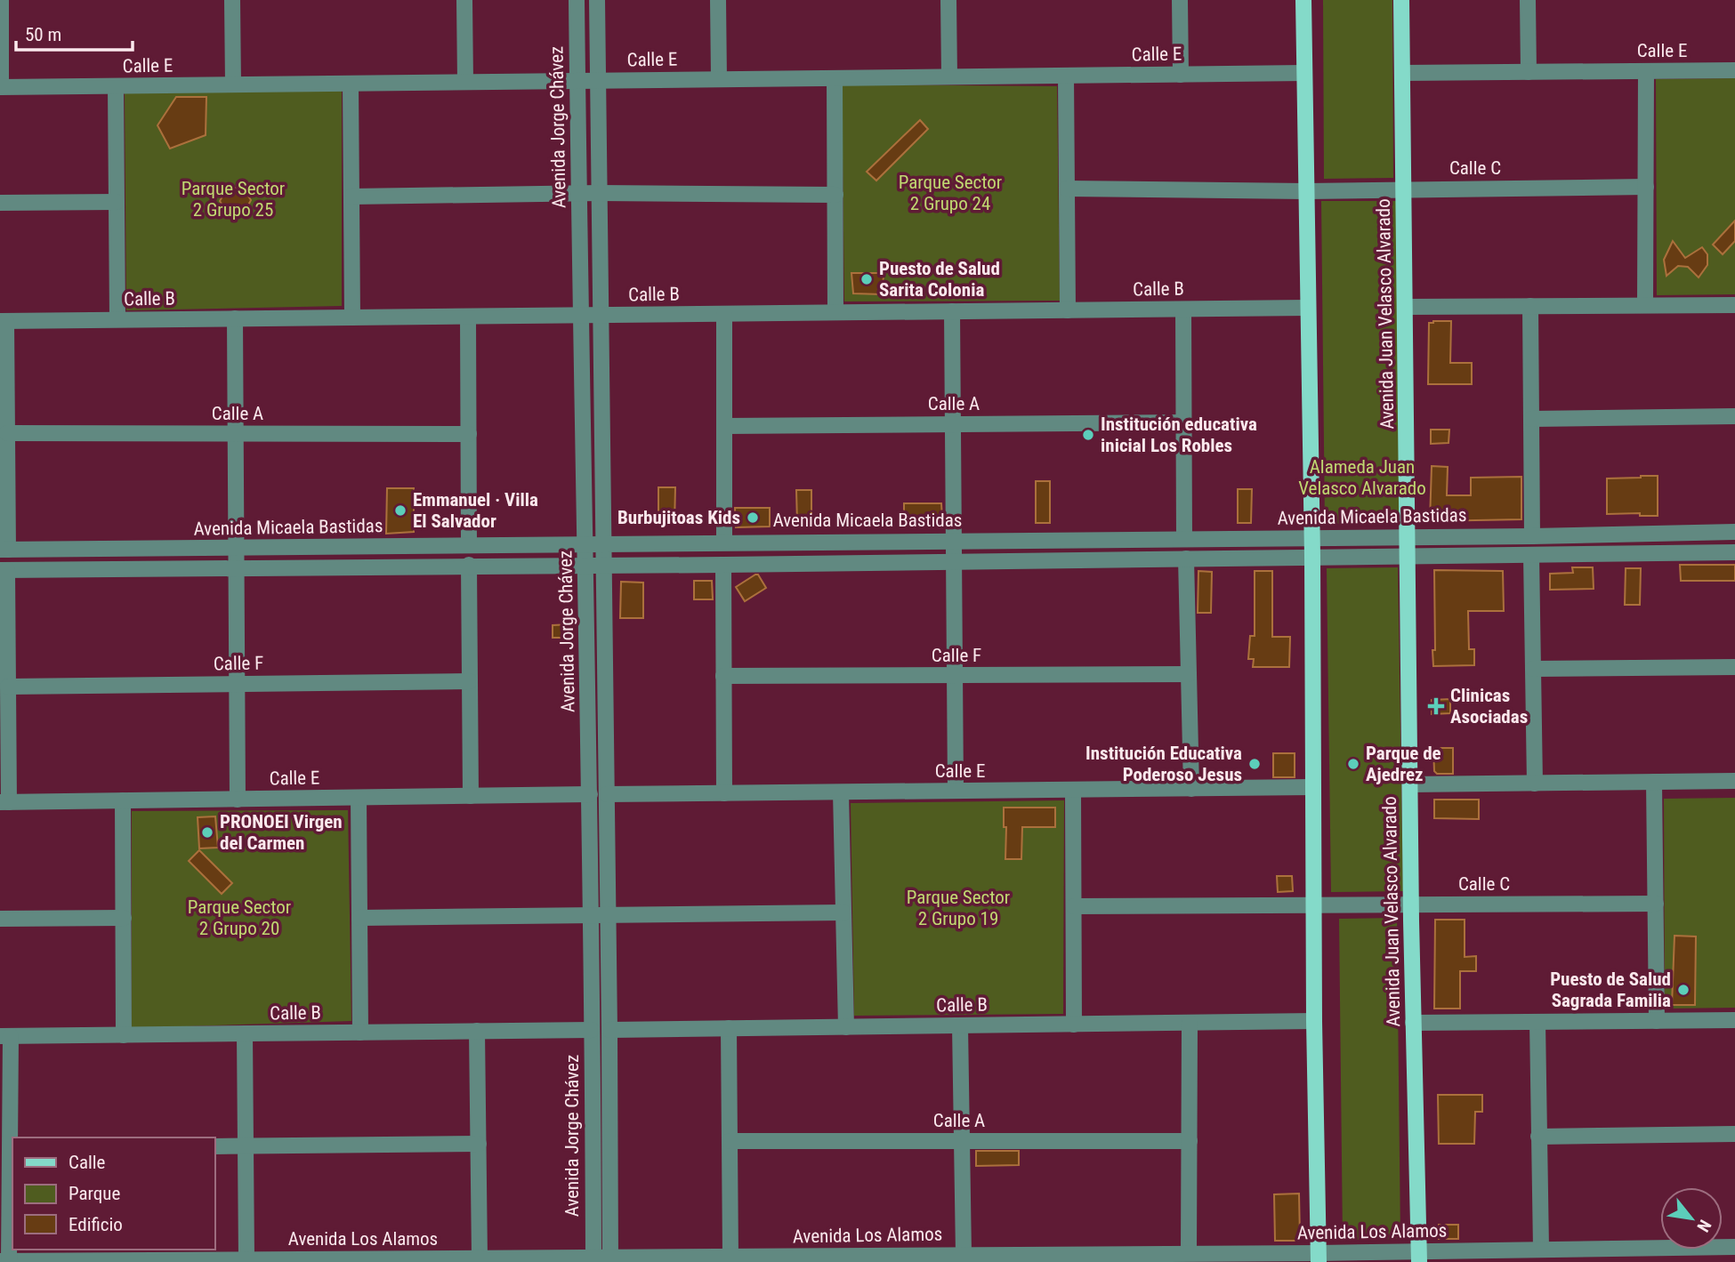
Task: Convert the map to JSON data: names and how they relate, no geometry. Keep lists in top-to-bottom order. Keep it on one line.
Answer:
{"streets":{"main road":["Avenida Juan Velasco Alvarado"],"street":["Calle E","Avenida Jorge Chávez","Calle C","Calle B","Calle A","Avenida Micaela Bastidas","Calle F","Avenida Los Alamos"]},"crossings":[["Calle E","Avenida Jorge Chávez"],["Calle E","Avenida Juan Velasco Alvarado"],["Avenida Jorge Chávez","Calle B"],["Avenida Jorge Chávez","Avenida Micaela Bastidas"],["Avenida Jorge Chávez","Avenida Los Alamos"],["Calle C","Avenida Juan Velasco Alvarado"],["Avenida Juan Velasco Alvarado","Avenida Micaela Bastidas"],["Avenida Juan Velasco Alvarado","Avenida Los Alamos"]],"parks":["Parque Sector 2 Grupo 24","Parque Sector 2 Grupo 25","Alameda Juan Velasco Alvarado","Parque Sector 2 Grupo 19","Parque Sector 2 Grupo 20"],"places":{"other":["Puesto de Salud Sarita Colonia","Institución educativa inicial Los Robles","Emmanuel · Villa El Salvador","Burbujitoas Kids","Institución Educativa Poderoso Jesus","Parque de Ajedrez","PRONOEI Virgen del Carmen","Puesto de Salud Sagrada Familia"],"health":["Clinicas Asociadas"]},"legend":["Calle","Parque","Edificio"],"scale_bar":"50 m","north":"bottom right"}
